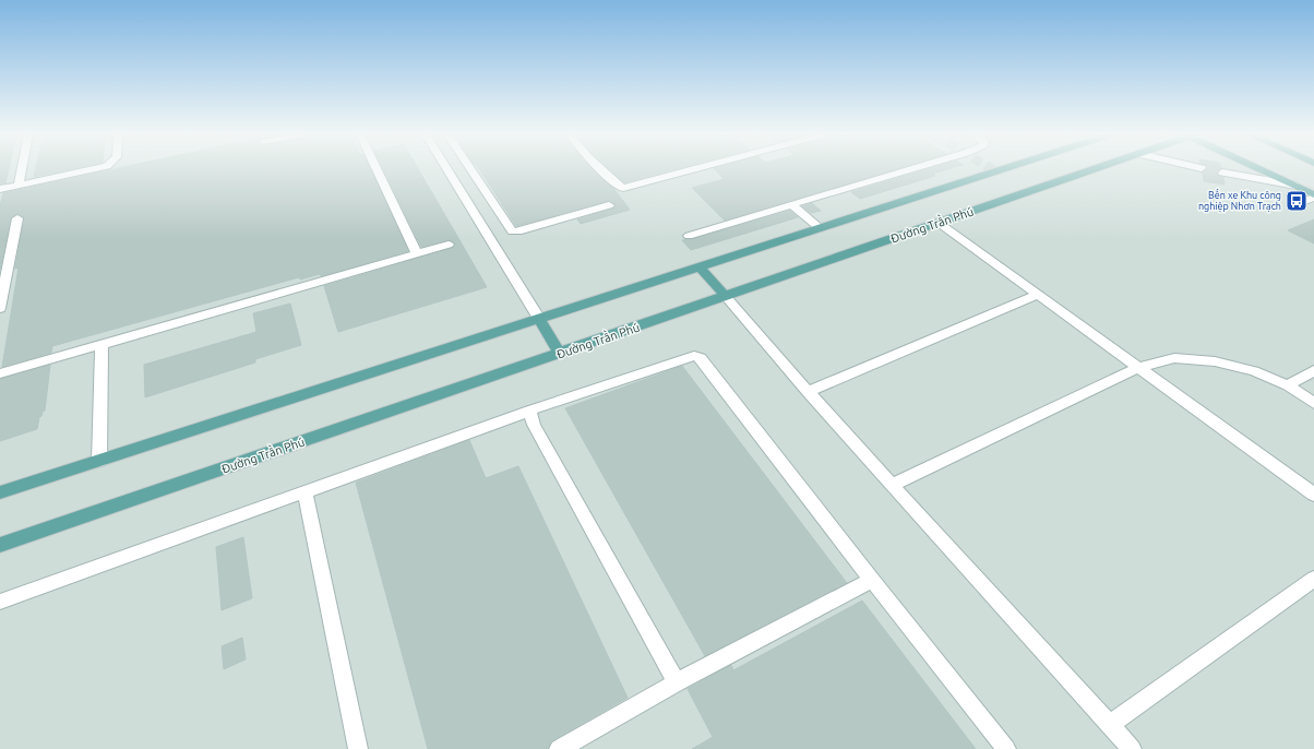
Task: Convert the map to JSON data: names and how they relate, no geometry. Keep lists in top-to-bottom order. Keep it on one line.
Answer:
{"streets":{"main road":["Đường Trần Phú"]},"places":{"bus stop":["Bến xe Khu công nghiệp Nhơn Trạch"]}}
